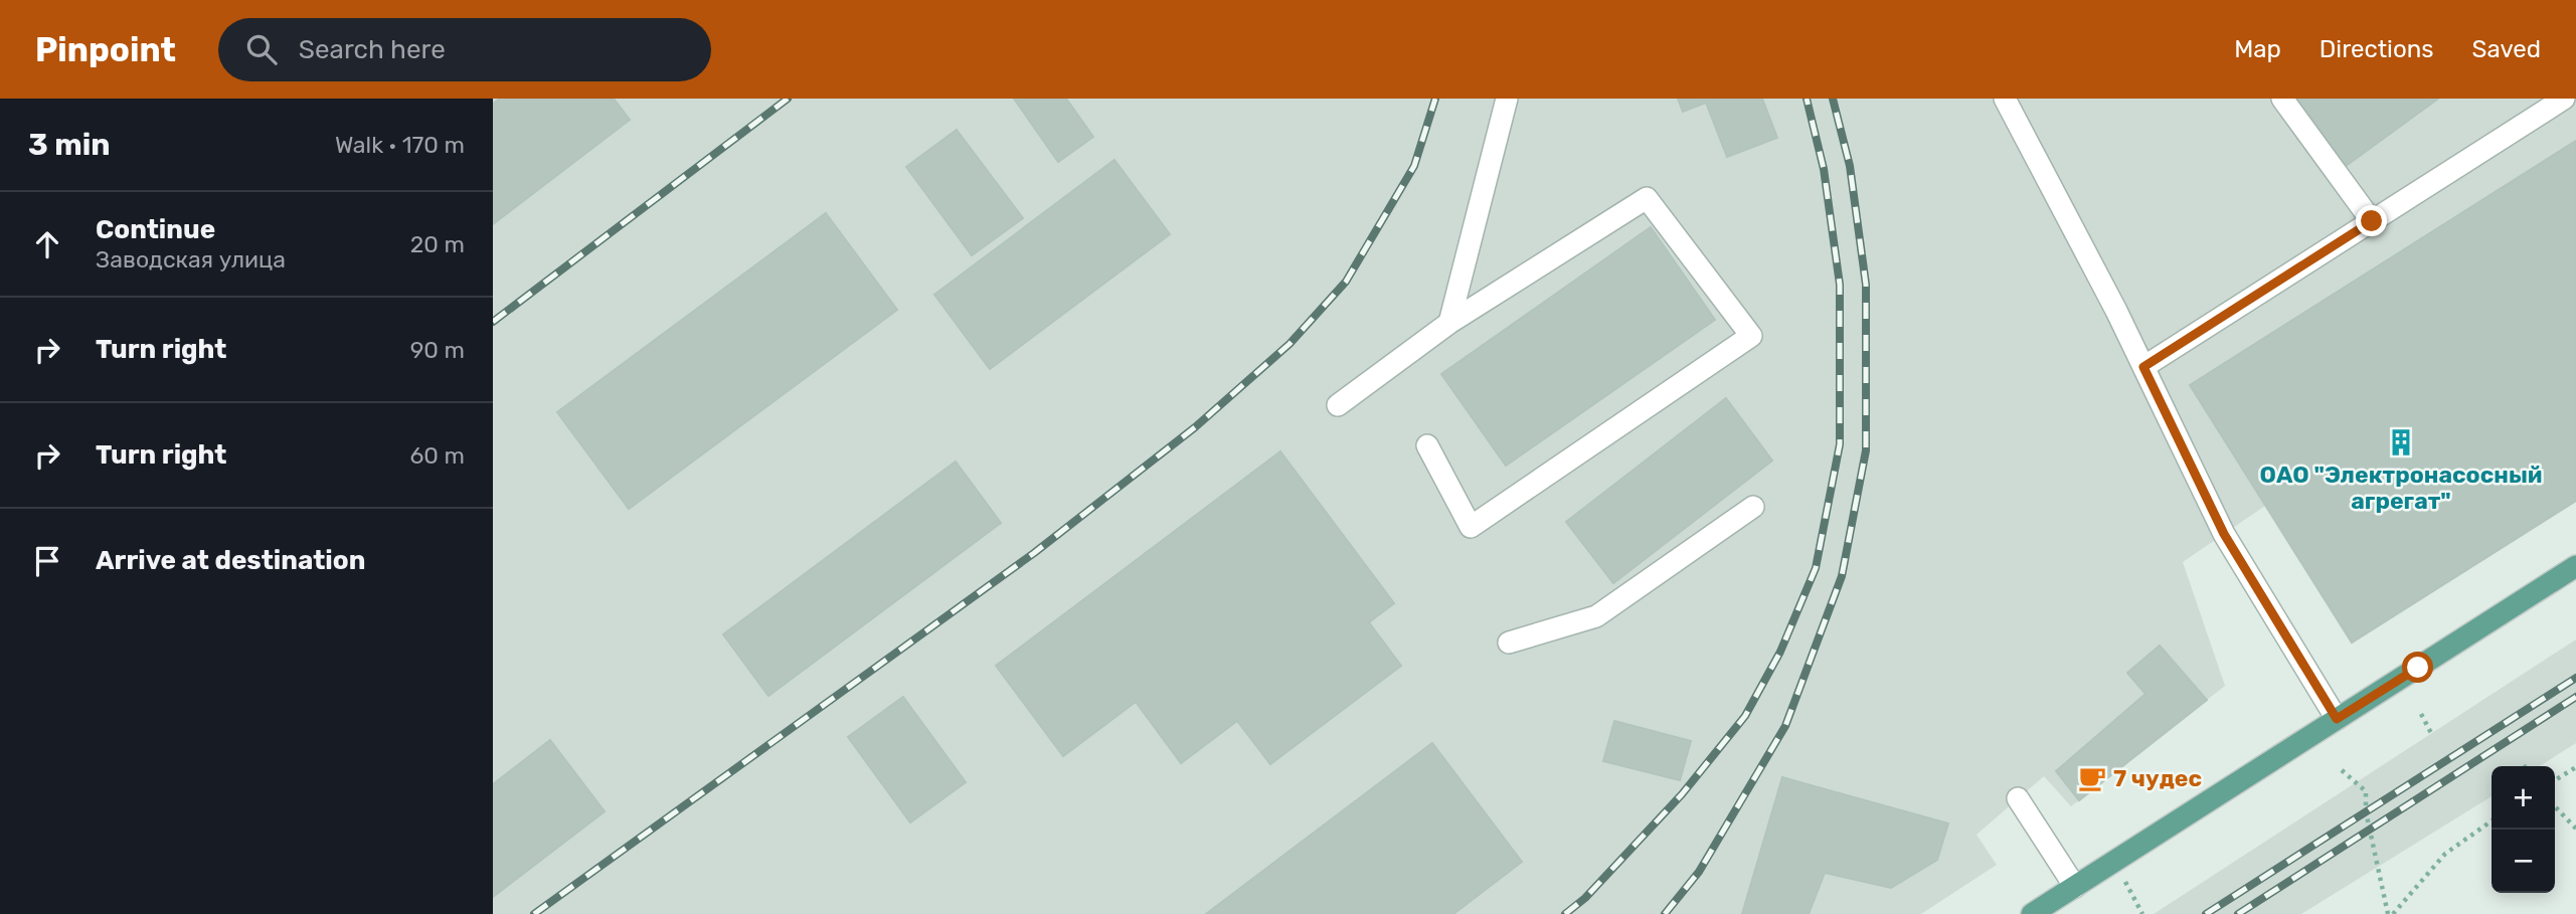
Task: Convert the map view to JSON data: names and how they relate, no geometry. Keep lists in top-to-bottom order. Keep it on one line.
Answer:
{"places":{"building":["ОАО \"Электронасосный агрегат\""],"cafe":["7 чудес"]},"page":{"header":"Pinpoint","search":"Search here","nav":["Map","Directions","Saved"],"heading":["3 min","Walk · 170 m"],"list":[["Continue","Заводская улица","20 m"],["Turn right","90 m"],["Turn right","60 m"],"Arrive at destination"],"map_buttons":["+","−"]}}
